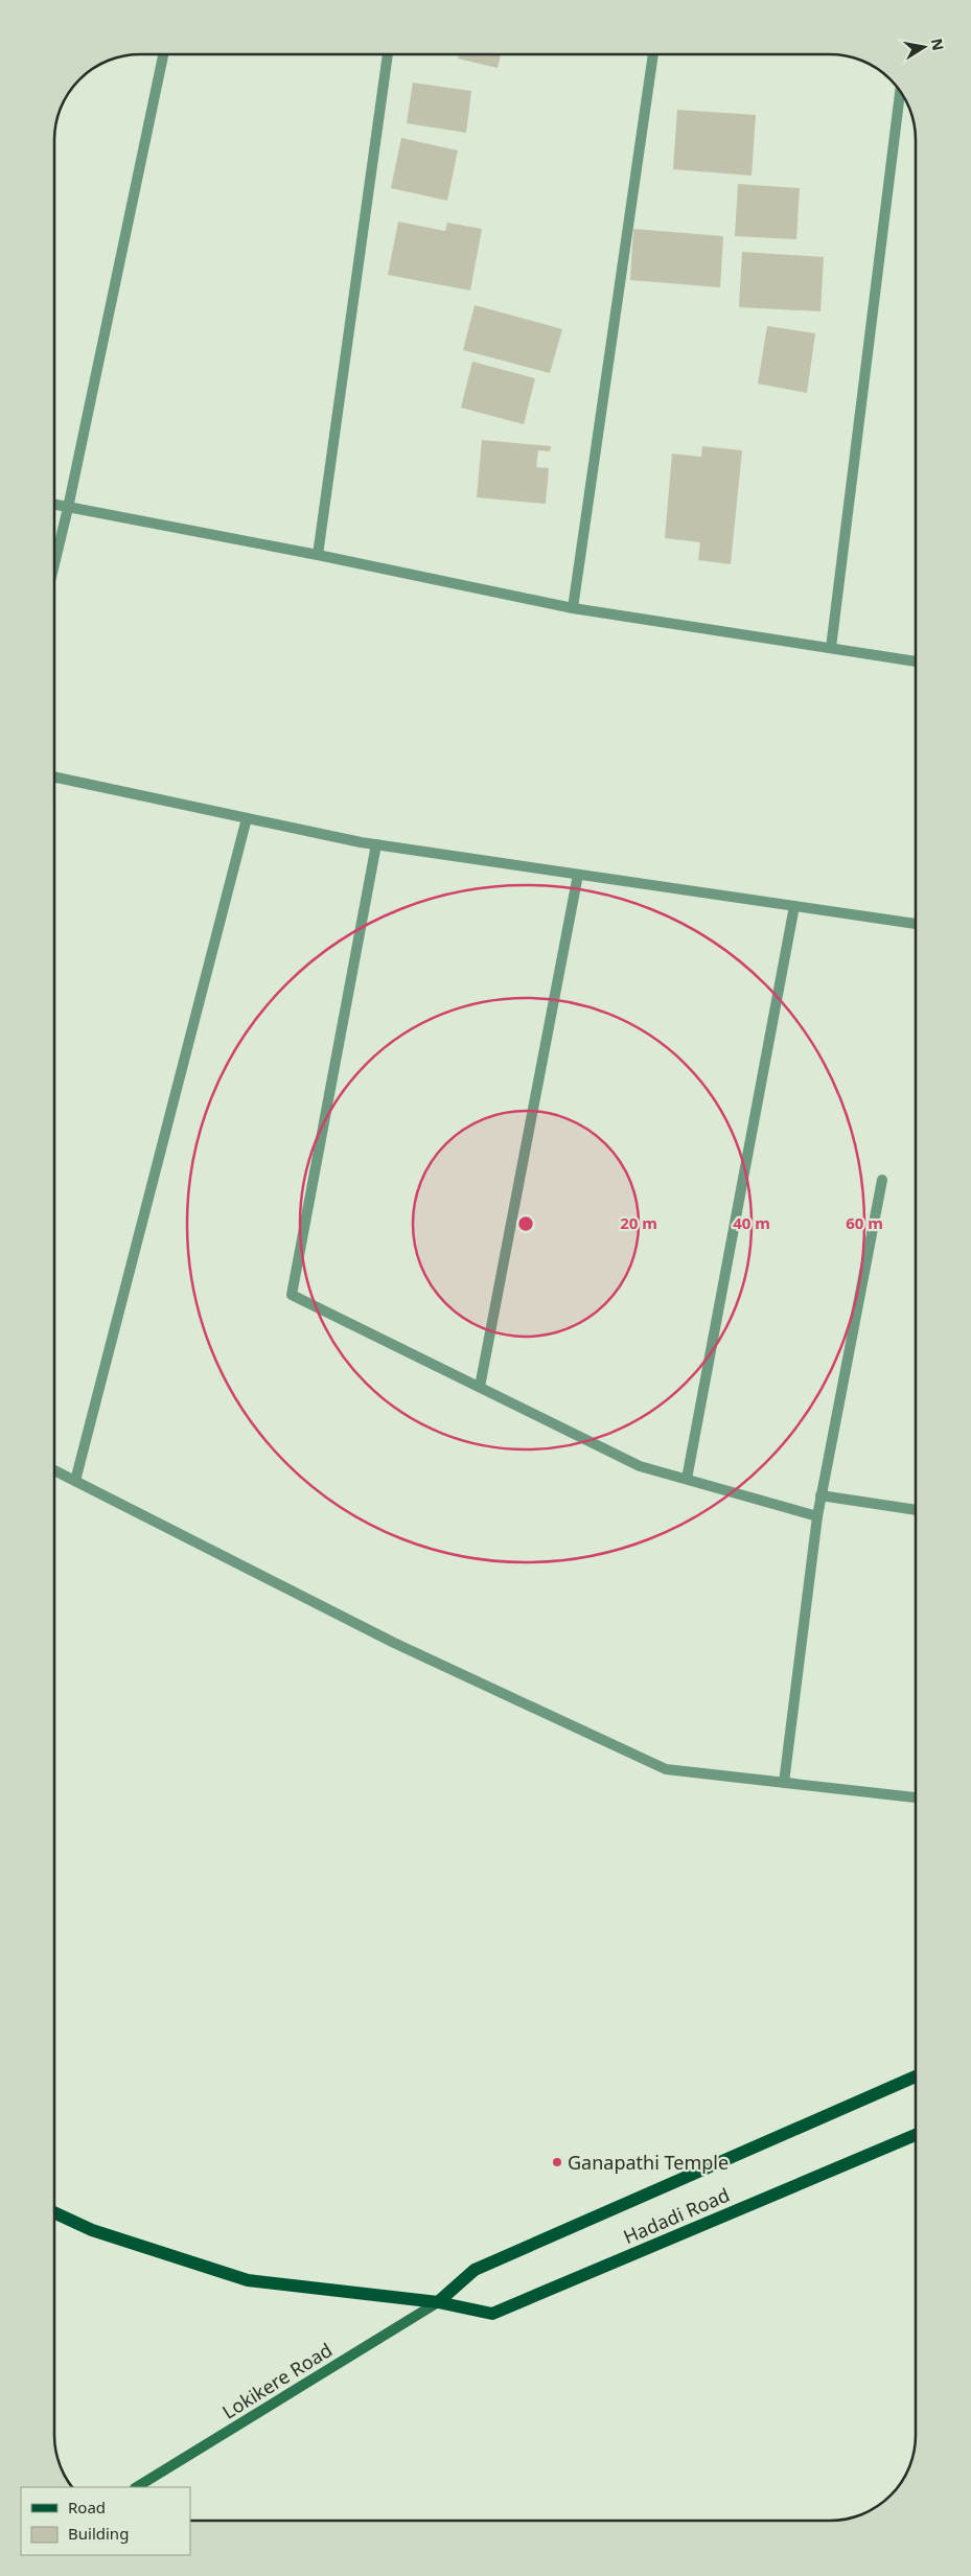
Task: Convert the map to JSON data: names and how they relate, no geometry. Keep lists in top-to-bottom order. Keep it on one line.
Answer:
{"streets":{"main road":["Hadadi Road"],"street":["Lokikere Road"]},"crossings":[["Hadadi Road","Lokikere Road"]],"places":["Ganapathi Temple"],"legend":["Road","Building"],"north":"right","rings":["20 m","40 m","60 m"]}
